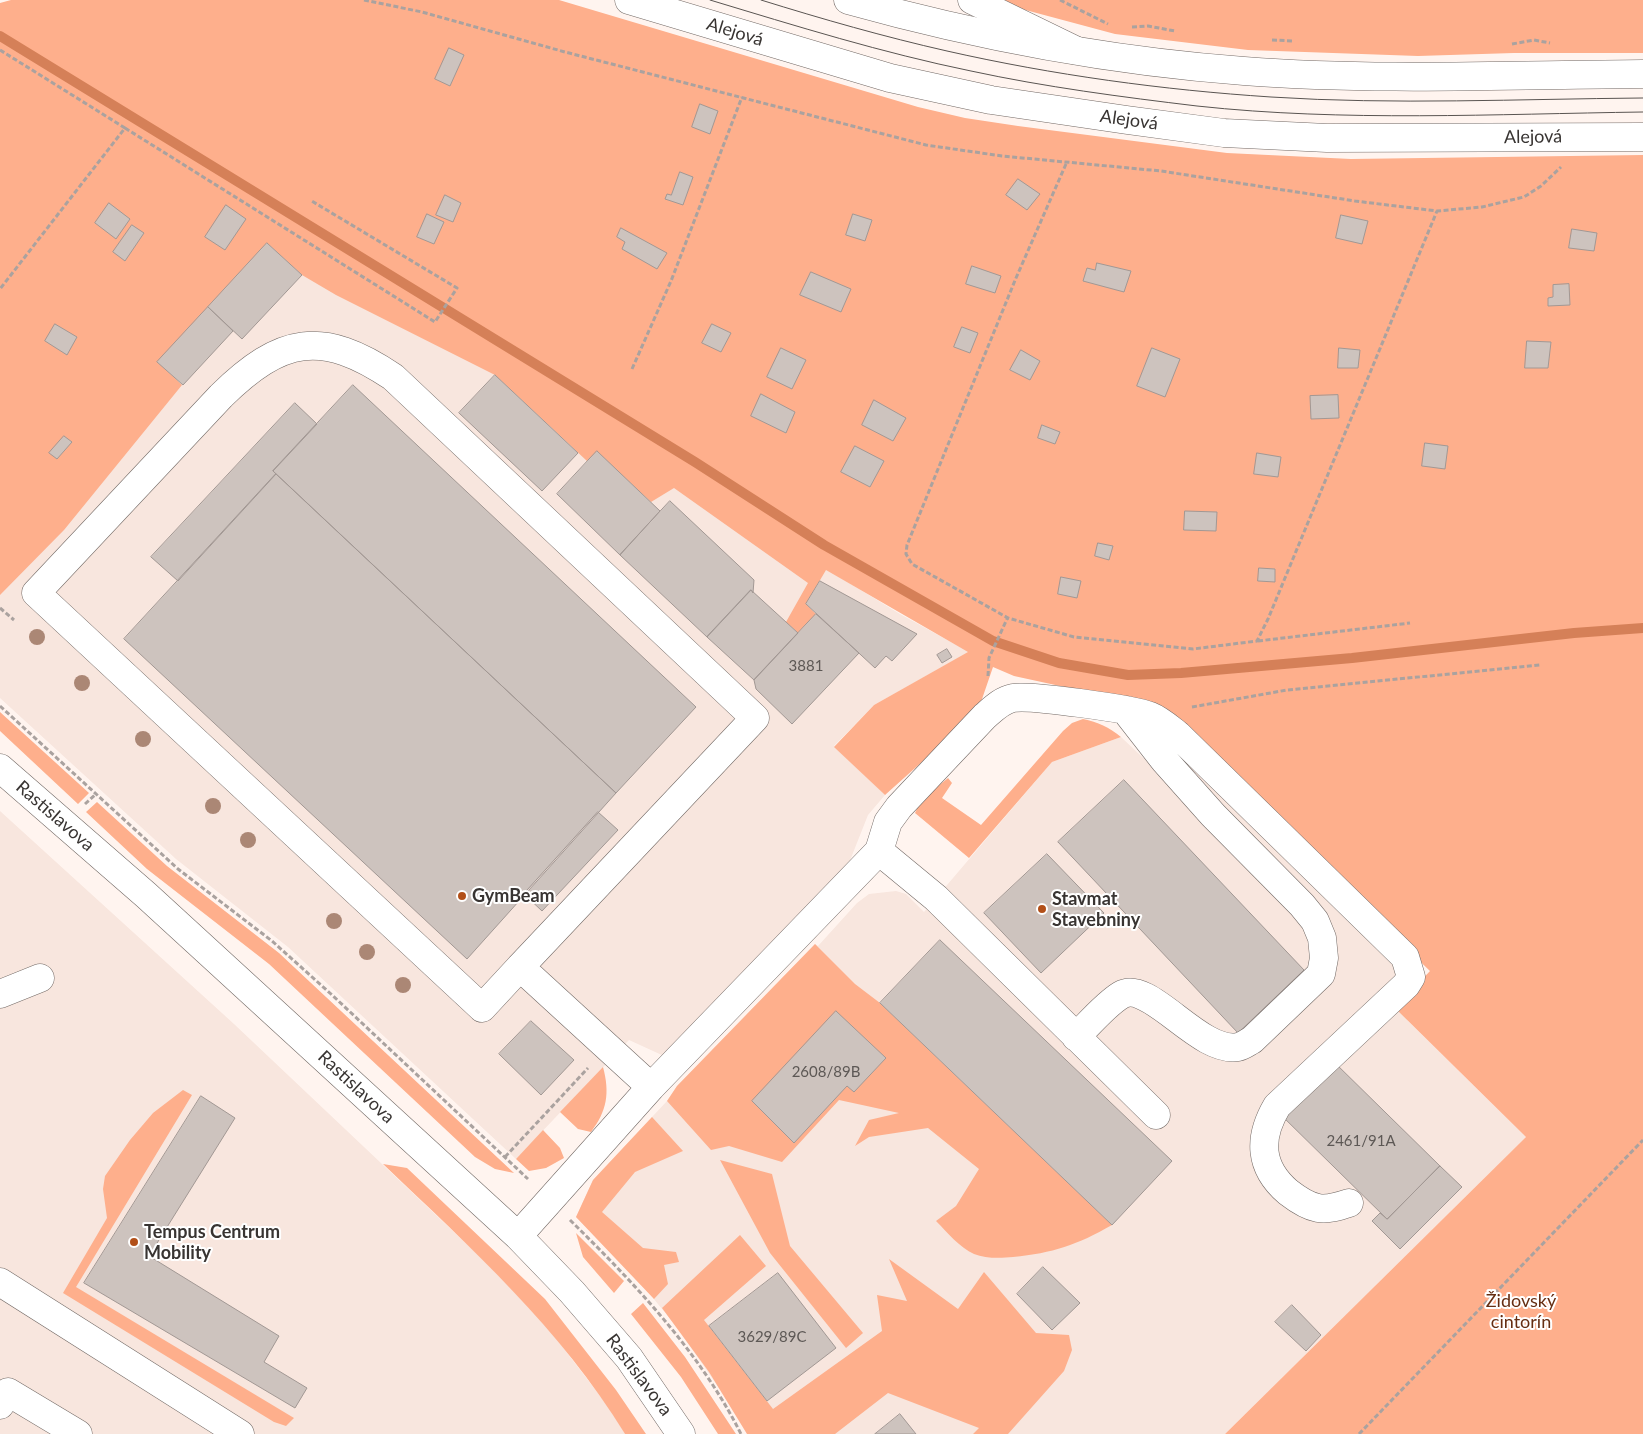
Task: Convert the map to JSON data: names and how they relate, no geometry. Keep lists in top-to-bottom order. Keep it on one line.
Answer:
{"streets":{"main road":["Alejová","Rastislavova"]},"parks":["Židovský cintorín"],"places":["GymBeam","Stavmat Stavebniny","Tempus Centrum Mobility"],"house_numbers":["3881","2608/89B","2461/91A","3629/89C"]}
